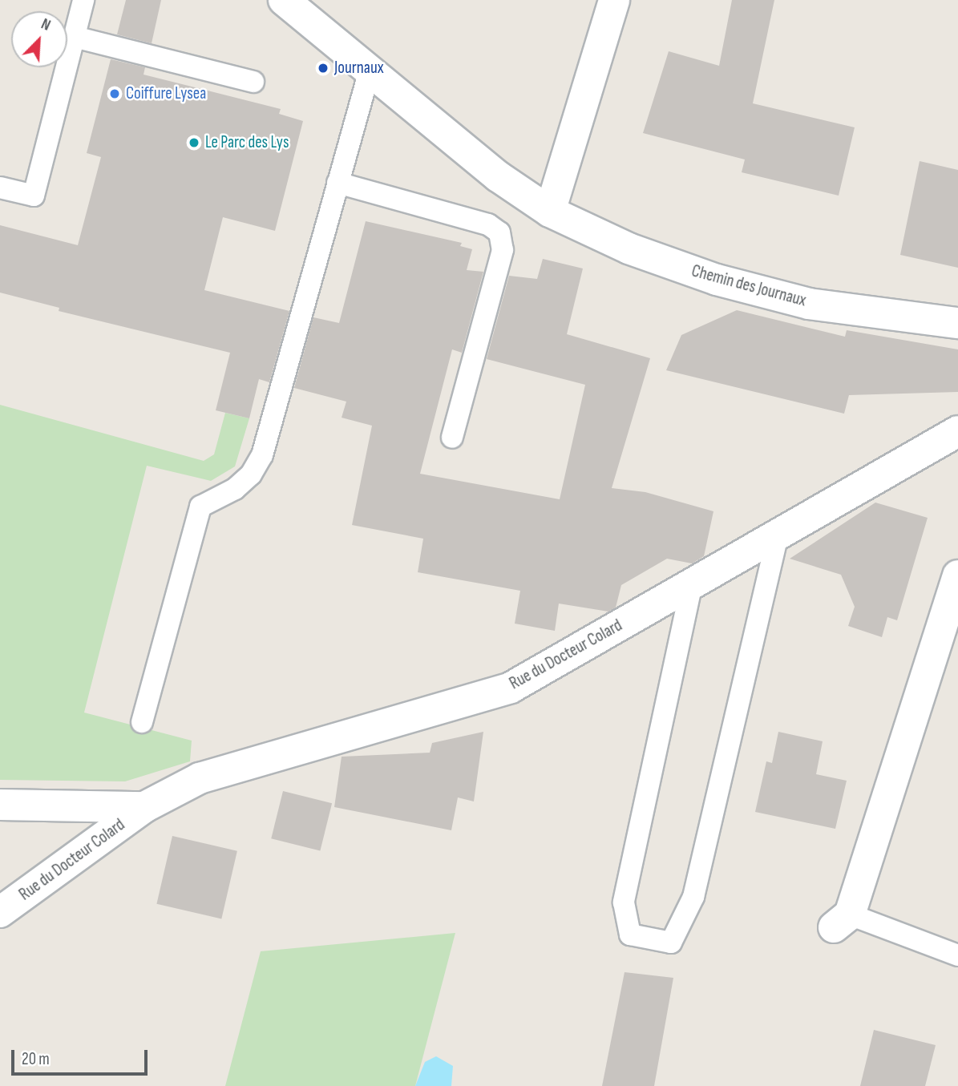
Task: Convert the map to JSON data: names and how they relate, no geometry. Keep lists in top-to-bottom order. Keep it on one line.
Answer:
{"streets":{"street":["Chemin des Journaux","Rue du Docteur Colard"]},"places":["Journaux","Coiffure Lysea","Le Parc des Lys"],"scale_bar":"20 m","north":"top right"}
